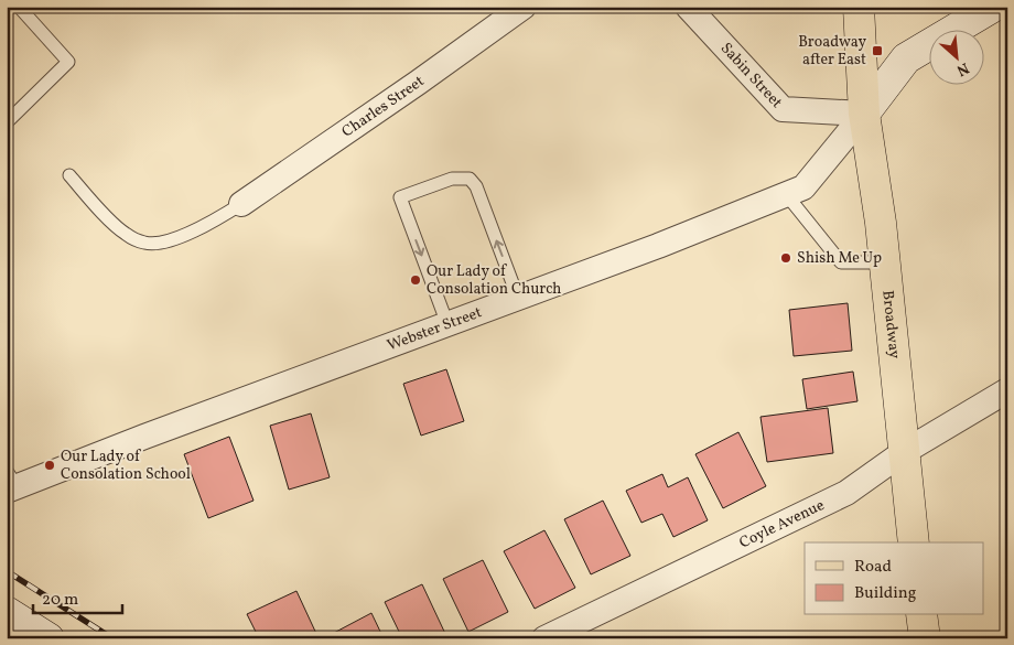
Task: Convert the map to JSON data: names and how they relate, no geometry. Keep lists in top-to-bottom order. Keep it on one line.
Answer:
{"streets":{"main road":["Broadway"],"street":["Sabin Street","Charles Street","Webster Street","Coyle Avenue"]},"crossings":[["Sabin Street","Broadway"],["Sabin Street","Webster Street"],["Broadway","Webster Street"],["Broadway","Coyle Avenue"]],"places":{"transit":["Broadway after East"],"other":["Shish Me Up","Our Lady of Consolation Church","Our Lady of Consolation School"]},"legend":["Road","Building"],"scale_bar":"20 m","north":"bottom right"}
